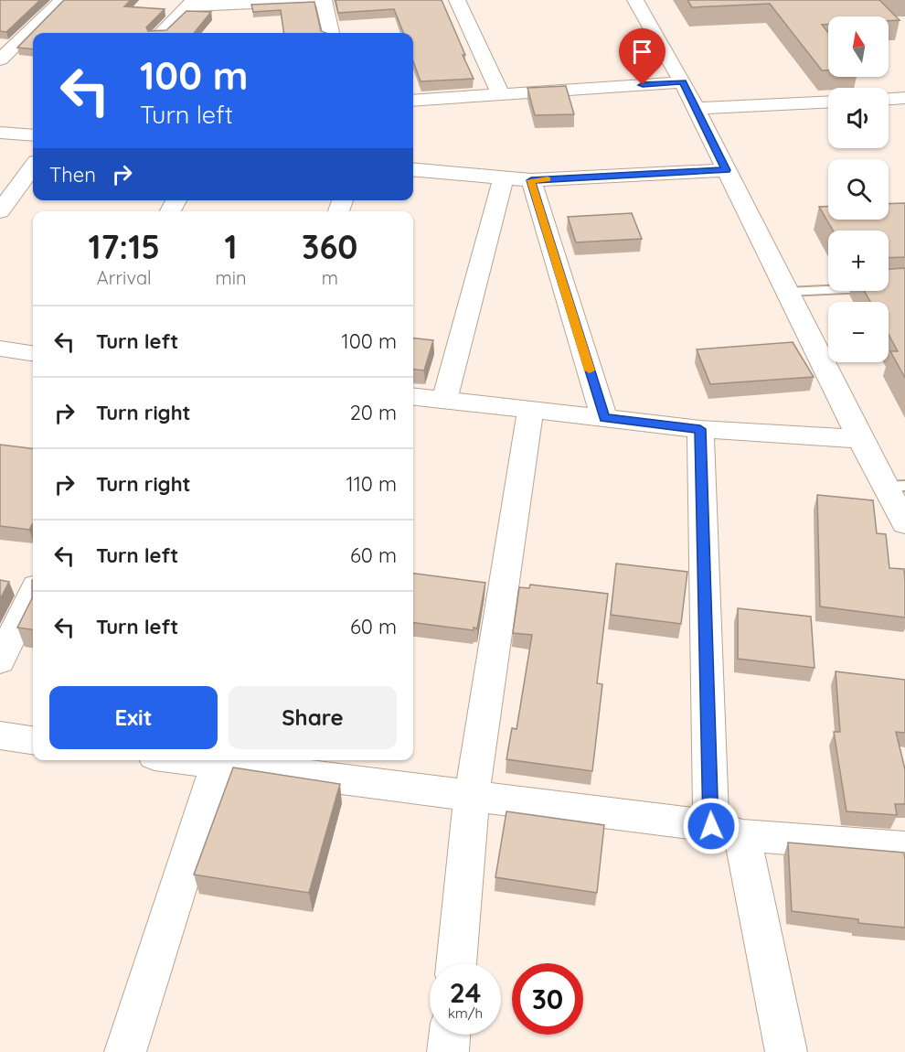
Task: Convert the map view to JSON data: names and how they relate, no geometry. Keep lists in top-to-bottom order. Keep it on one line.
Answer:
{"north":"top","page":{"map_buttons":["+","−"],"turn":["100 m","Turn left"],"then":"Then","eta":["17:15","Arrival","1","min","360","m"],"list":[{"name":"Turn left","value":"100 m"},{"name":"Turn right","value":"20 m"},{"name":"Turn right","value":"110 m"},{"name":"Turn left","value":"60 m"},{"name":"Turn left","value":"60 m"}],"buttons":["Exit","Share"],"speed":"24 km/h","limit":"30"}}
